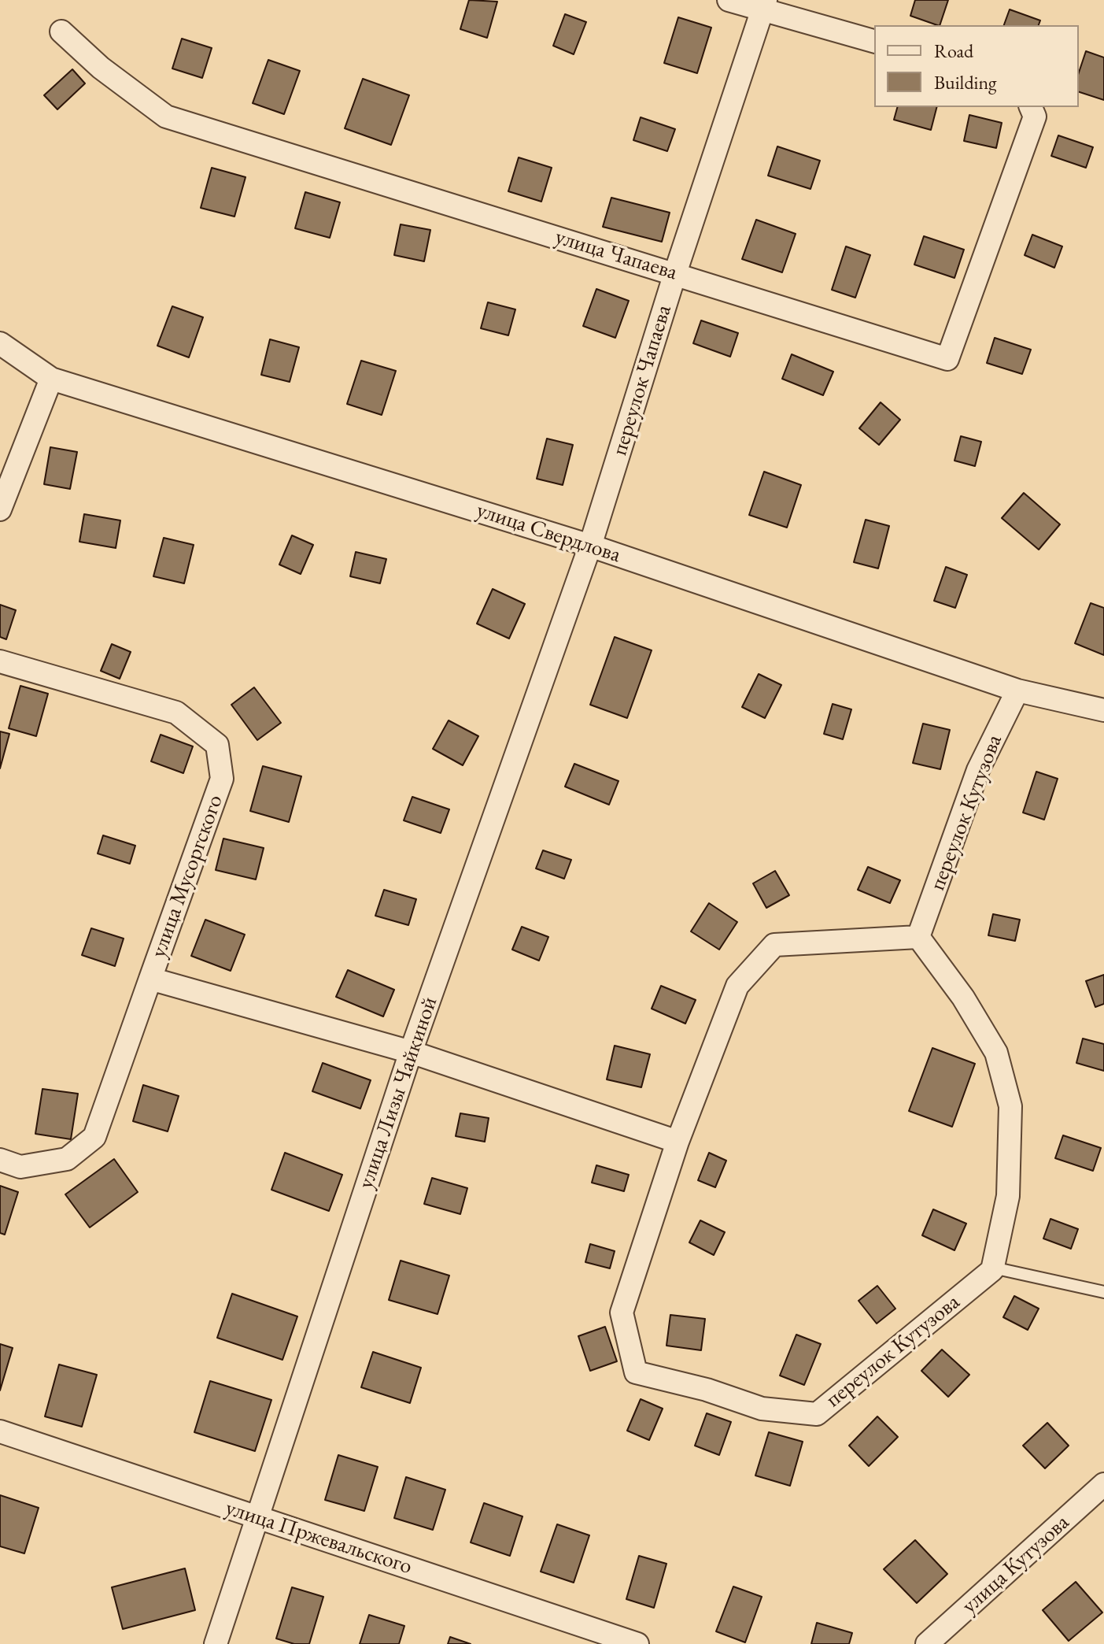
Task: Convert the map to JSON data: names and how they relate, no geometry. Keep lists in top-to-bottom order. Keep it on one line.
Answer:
{"streets":{"street":["улица Чапаева","переулок Чапаева","улица Свердлова","переулок Кутузова","улица Мусоргского","улица Лизы Чайкиной","улица Пржевальского","улица Кутузова"]},"crossings":[["улица Чапаева","переулок Чапаева"],["переулок Чапаева","улица Свердлова"],["переулок Чапаева","улица Лизы Чайкиной"],["улица Свердлова","переулок Кутузова"],["улица Свердлова","улица Лизы Чайкиной"],["улица Мусоргского","улица Лизы Чайкиной"],["улица Лизы Чайкиной","улица Пржевальского"]],"legend":["Road","Building"]}
